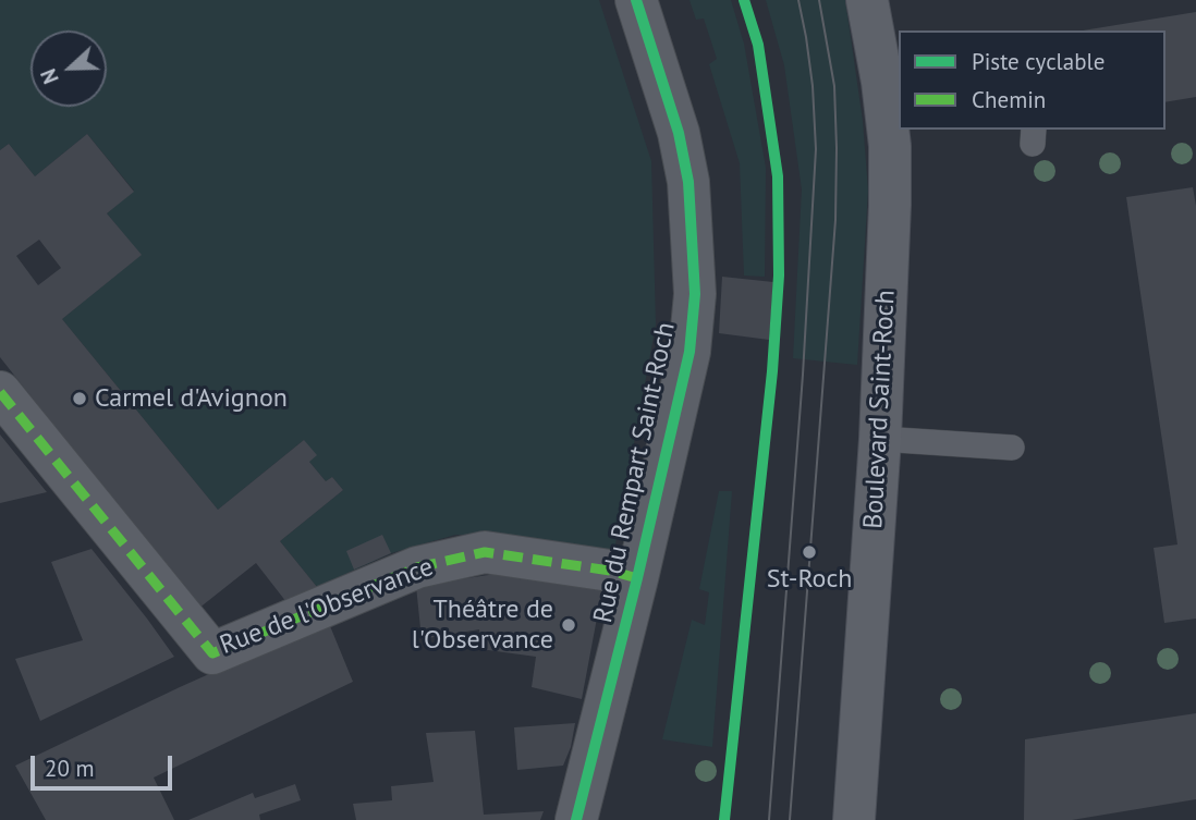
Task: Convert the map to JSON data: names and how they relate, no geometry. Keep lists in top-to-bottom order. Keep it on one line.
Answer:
{"streets":{"main road":["Boulevard Saint-Roch"],"street":["Rue du Rempart Saint-Roch","Rue de l'Observance"]},"crossings":[["Rue du Rempart Saint-Roch","Rue de l'Observance"]],"places":["Carmel d'Avignon","St-Roch","Théâtre de l'Observance"],"legend":["Piste cyclable","Chemin"],"scale_bar":"20 m","north":"left"}
